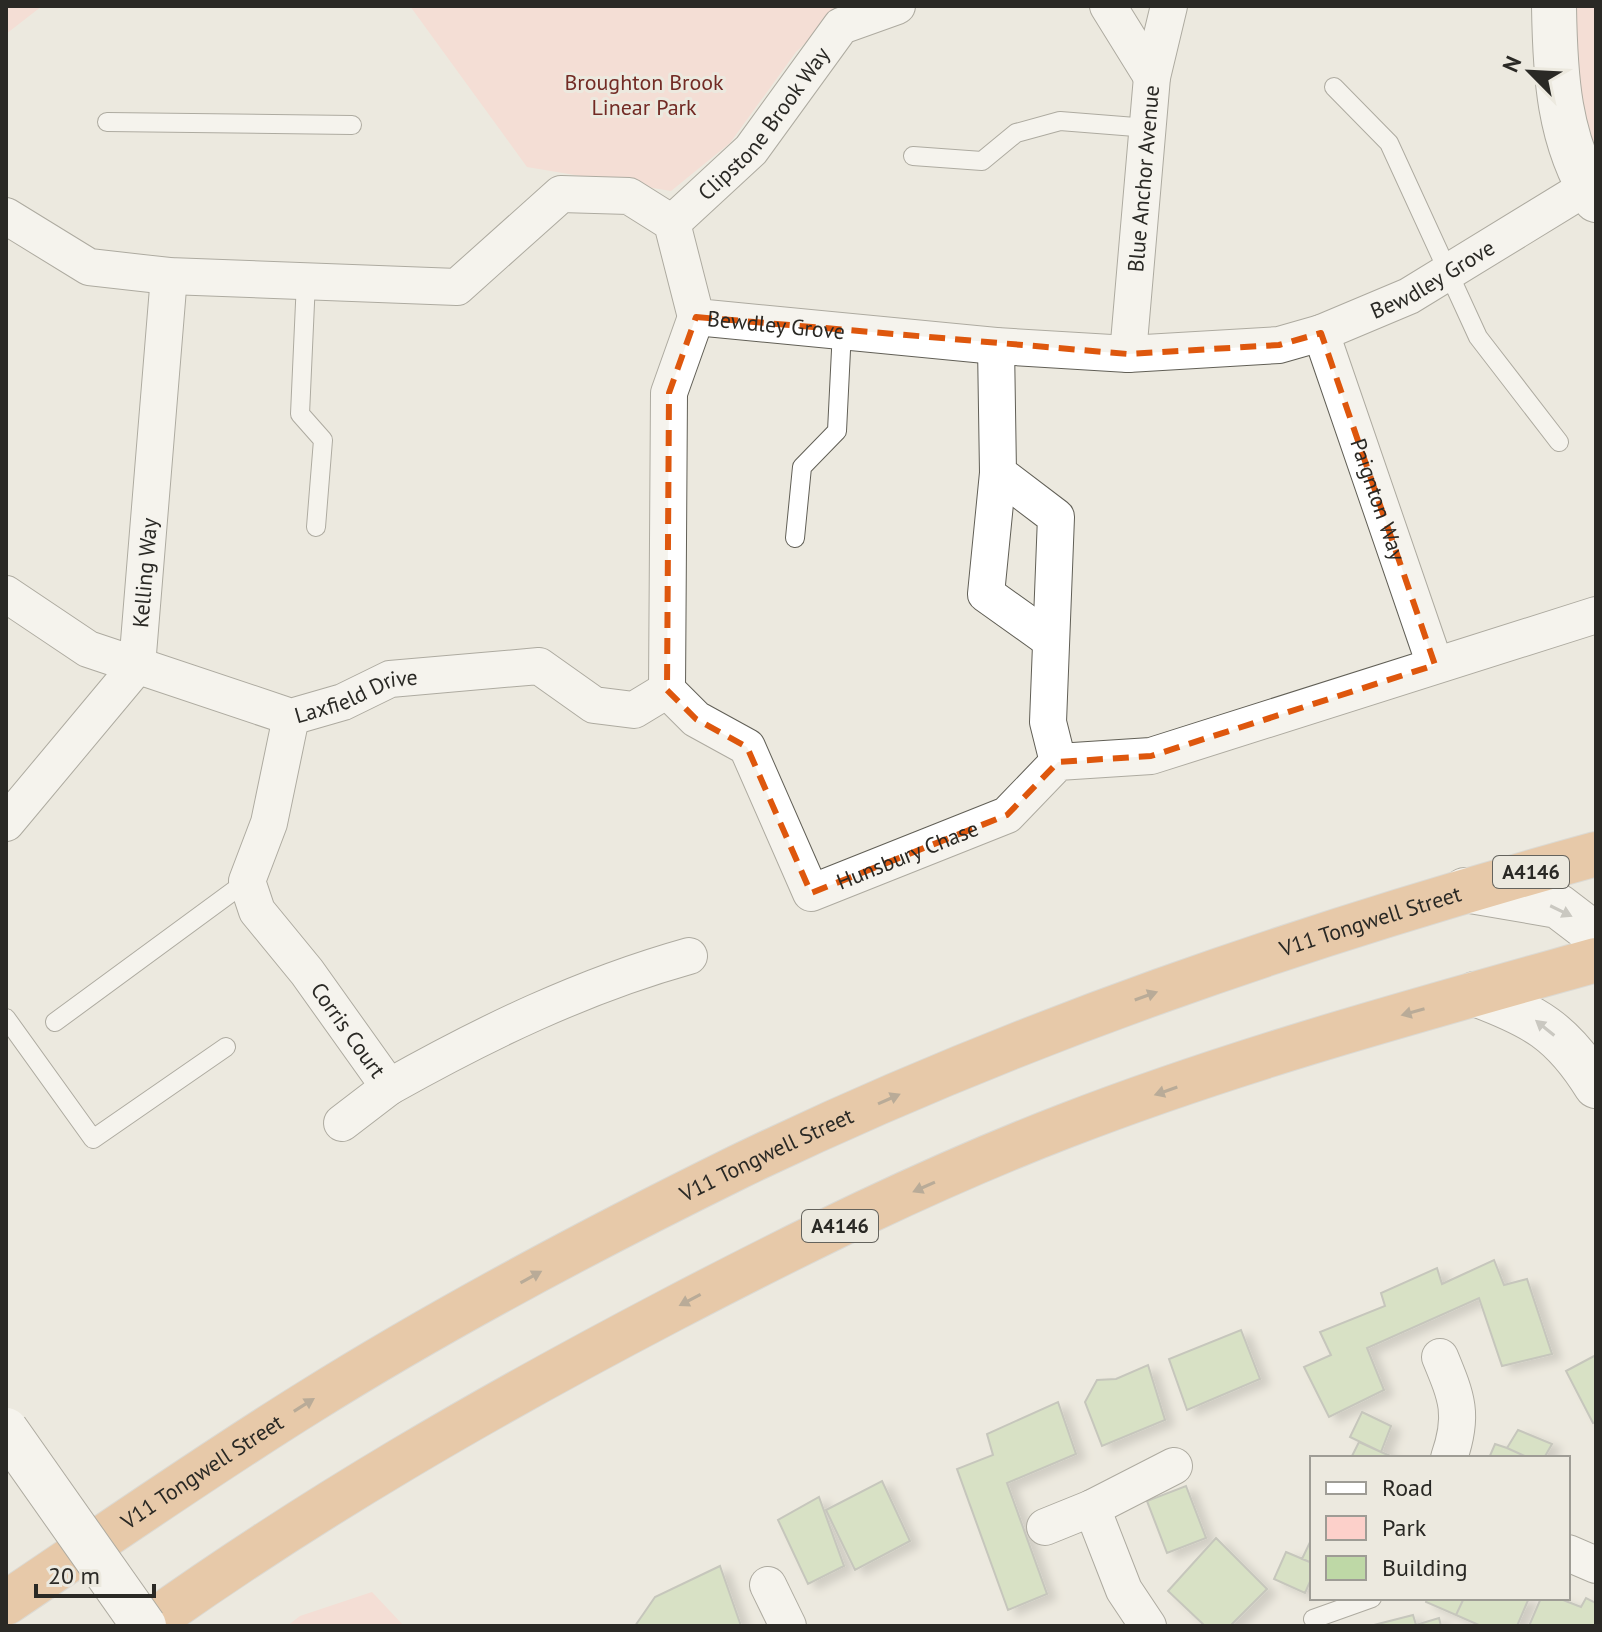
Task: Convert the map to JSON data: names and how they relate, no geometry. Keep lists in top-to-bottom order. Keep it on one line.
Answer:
{"streets":{"highway":["A4146","V11 Tongwell Street"],"street":["Clipstone Brook Way","Blue Anchor Avenue","Bewdley Grove","Paignton Way","Kelling Way","Laxfield Drive","Hunsbury Chase","Corris Court"]},"crossings":[["Clipstone Brook Way","Bewdley Grove"],["Blue Anchor Avenue","Bewdley Grove"],["Bewdley Grove","Paignton Way"],["Kelling Way","Laxfield Drive"],["Laxfield Drive","Hunsbury Chase"]],"parks":["Broughton Brook Linear Park"],"legend":["Road","Park","Building"],"scale_bar":"20 m","north":"top left"}
